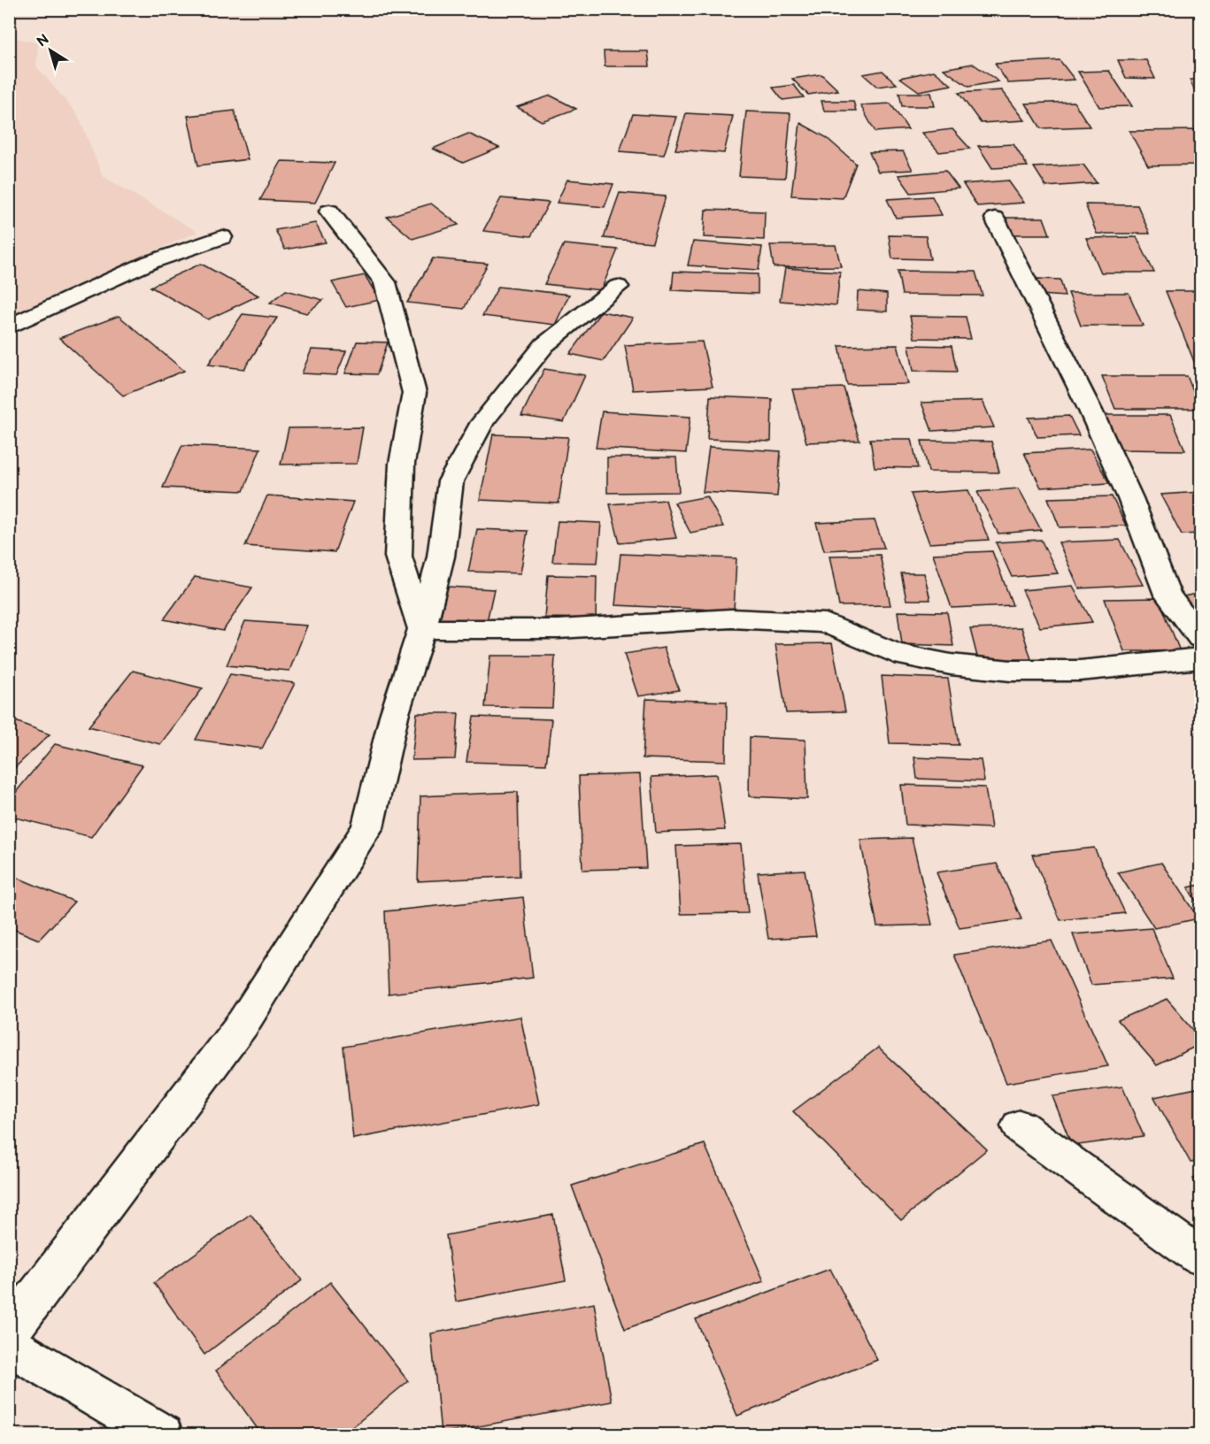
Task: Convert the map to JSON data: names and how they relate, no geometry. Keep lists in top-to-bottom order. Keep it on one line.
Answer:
{"north":"top left"}
